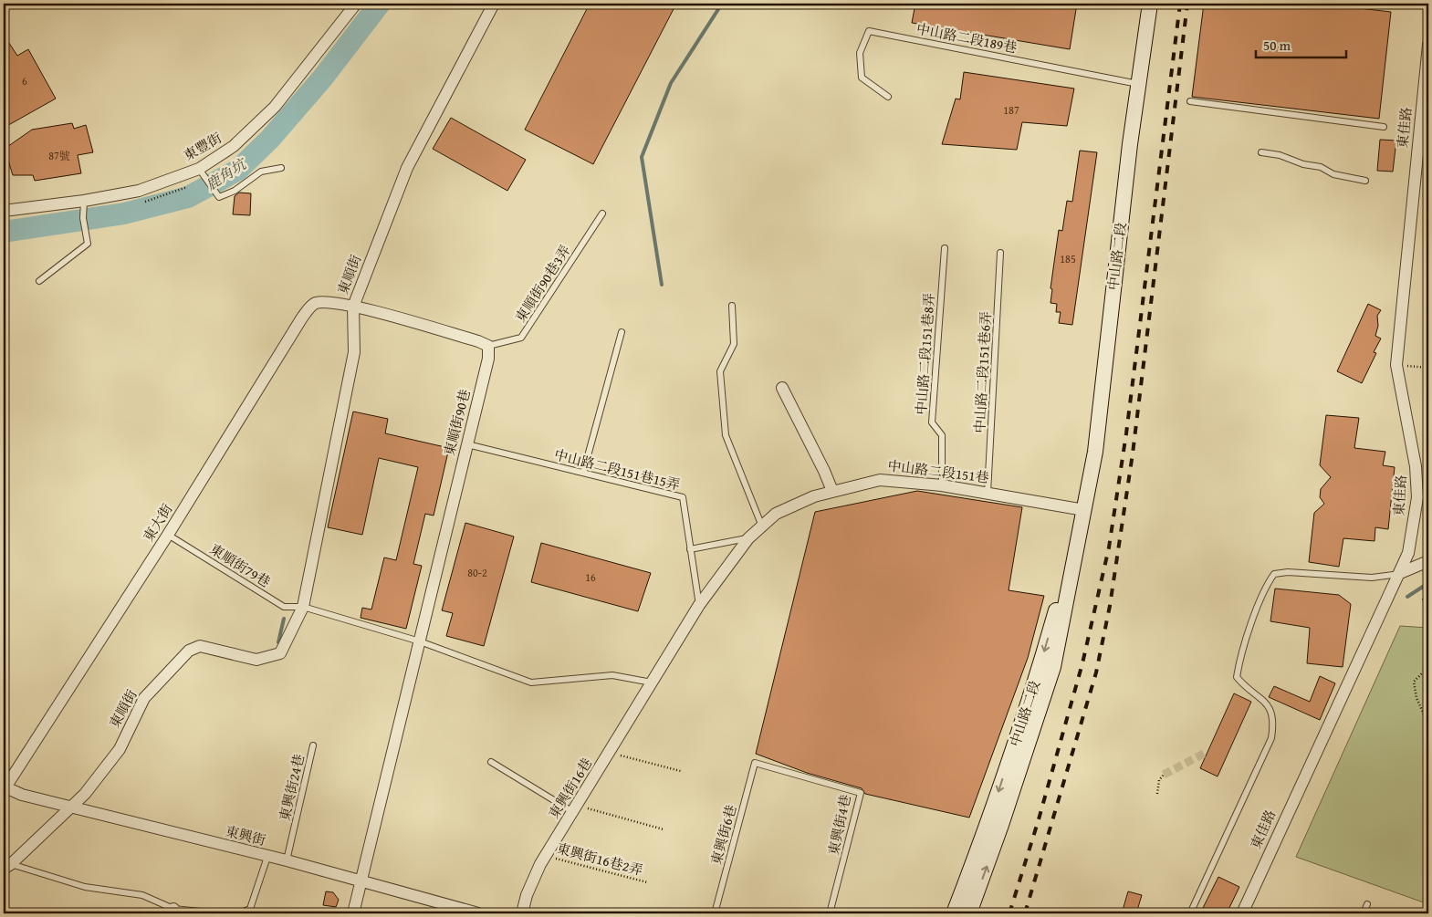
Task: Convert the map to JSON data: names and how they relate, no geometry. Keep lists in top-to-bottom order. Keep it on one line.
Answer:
{"streets":{"main road":["中山路二段"],"street":["東佳路","東豐街","東順街","東順街90巷","中山路二段151巷","東大街","東興街16巷","東興街"],"lane":["中山路二段189巷","東順街90巷3弄","中山路二段151巷8弄","中山路二段151巷6弄","中山路二段151巷15弄","東順街79巷","東興街24巷","東興街4巷","東興街6巷"],"path":["東興街16巷2弄"]},"crossings":[["中山路二段189巷","中山路二段"],["中山路二段","中山路二段151巷"],["東順街","東大街"],["東順街","東順街79巷"],["東順街","東興街"],["東順街90巷3弄","東順街90巷"],["中山路二段151巷8弄","中山路二段151巷"],["中山路二段151巷6弄","中山路二段151巷"],["東順街90巷","中山路二段151巷15弄"],["中山路二段151巷15弄","中山路二段151巷"],["中山路二段151巷15弄","東興街16巷"],["中山路二段151巷","東興街16巷"],["東大街","東順街79巷"],["東大街","東興街"],["東興街24巷","東興街"],["東興街16巷","東興街16巷2弄"],["東興街4巷","東興街6巷"]],"water":["鹿角坑"],"house_numbers":["6","187","87號","185","80-2","16"],"scale_bar":"50 m"}
